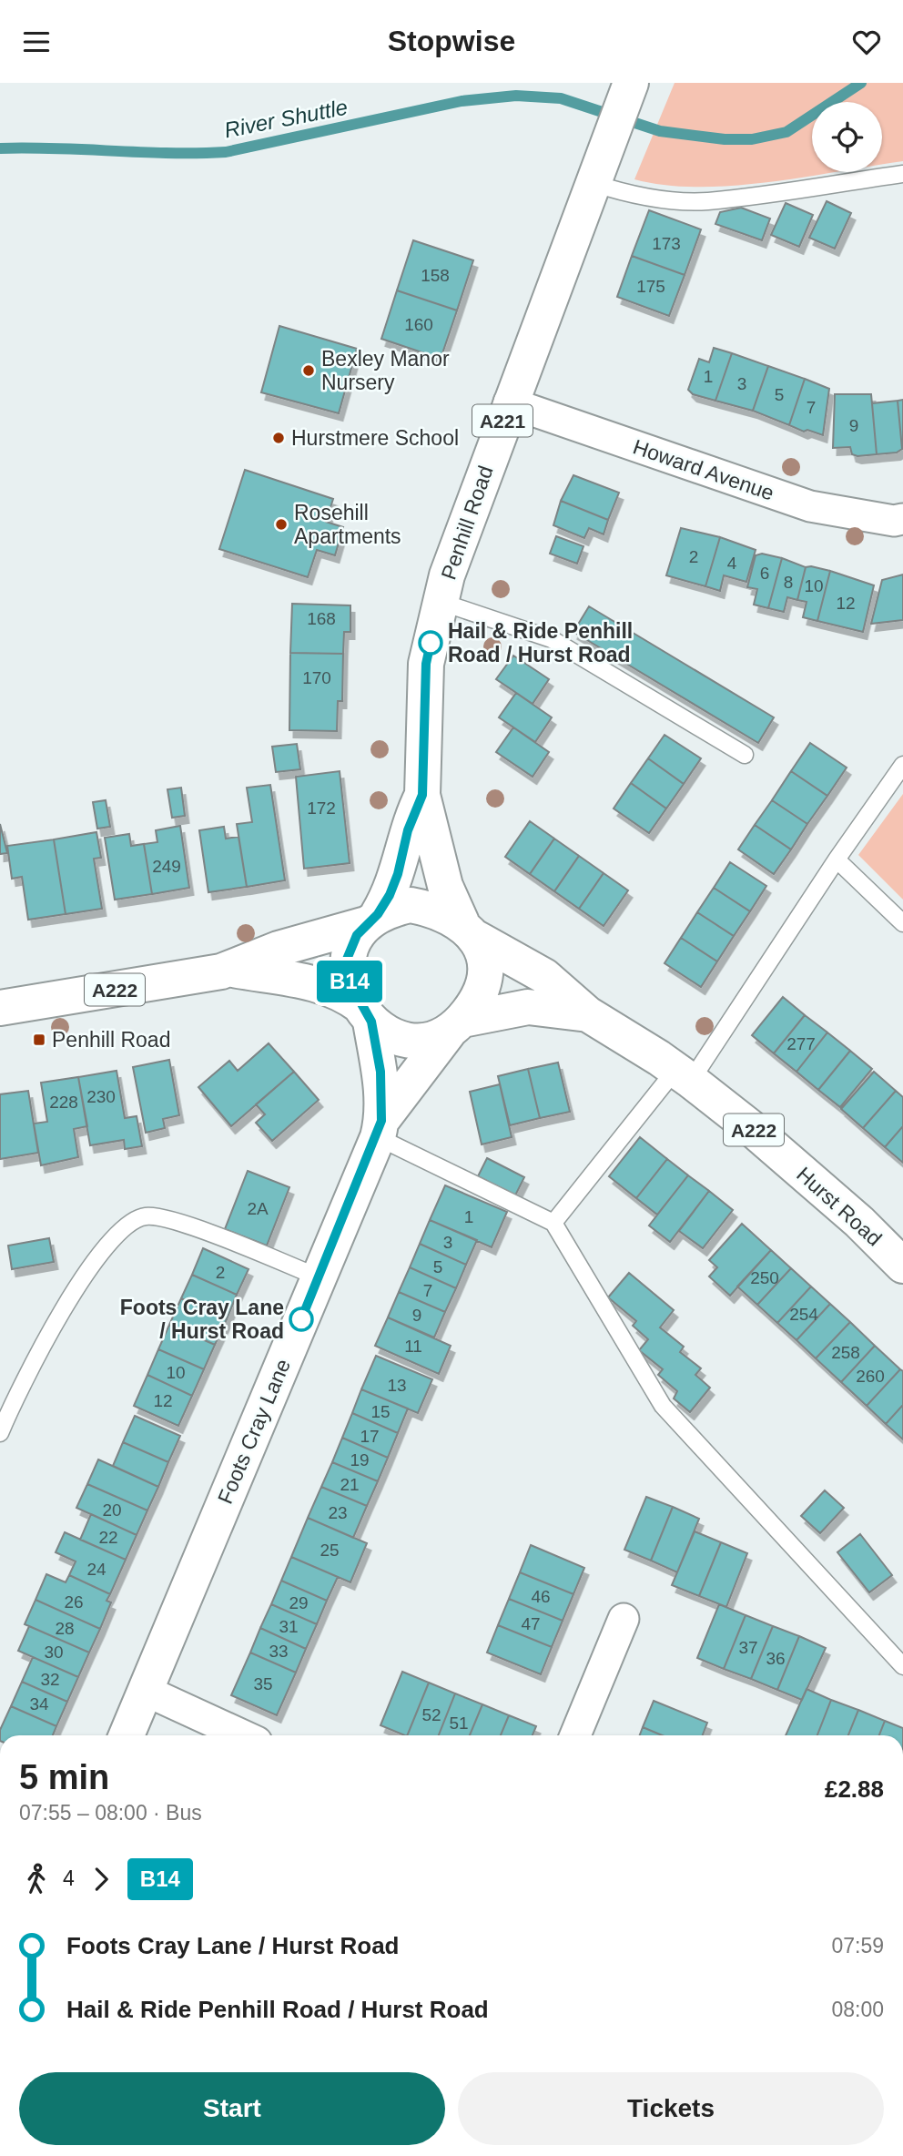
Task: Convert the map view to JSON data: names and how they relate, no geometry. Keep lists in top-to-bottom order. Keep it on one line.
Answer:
{"streets":{"main road":["A221","Penhill Road","A222","Hurst Road","Foots Cray Lane"],"street":["Howard Avenue"]},"crossings":[["Howard Avenue","Penhill Road"],["Penhill Road","Hurst Road"],["Penhill Road","Foots Cray Lane"],["Hurst Road","Foots Cray Lane"]],"water":["River Shuttle"],"places":{"other":["Bexley Manor Nursery","Hurstmere School","Rosehill Apartments","Hail & Ride Penhill Road / Hurst Road","Foots Cray Lane / Hurst Road"],"transit":["Penhill Road"]},"lines":["bus line B14"],"house_numbers":["173","158","175","160","1","3","5","7","9","2","4","6","8","10","12","168","170","172","249","277","230","228","2A","1","3","5","2","250","7","254","9","11","258","10","260","13","12","15","17","19","21","20","23","22","25","24","46","26","29","47","31","28","37","33","30","36","32","35","34","52","51"],"page":{"header":"Stopwise","on_map":"B14","heading":["5 min","07:55 – 08:00 · Bus","£2.88"],"legs":["4","B14"],"list":[{"name":"Foots Cray Lane / Hurst Road","value":"07:59"},{"name":"Hail & Ride Penhill Road / Hurst Road","value":"08:00"}],"buttons":["Start","Tickets"]}}
